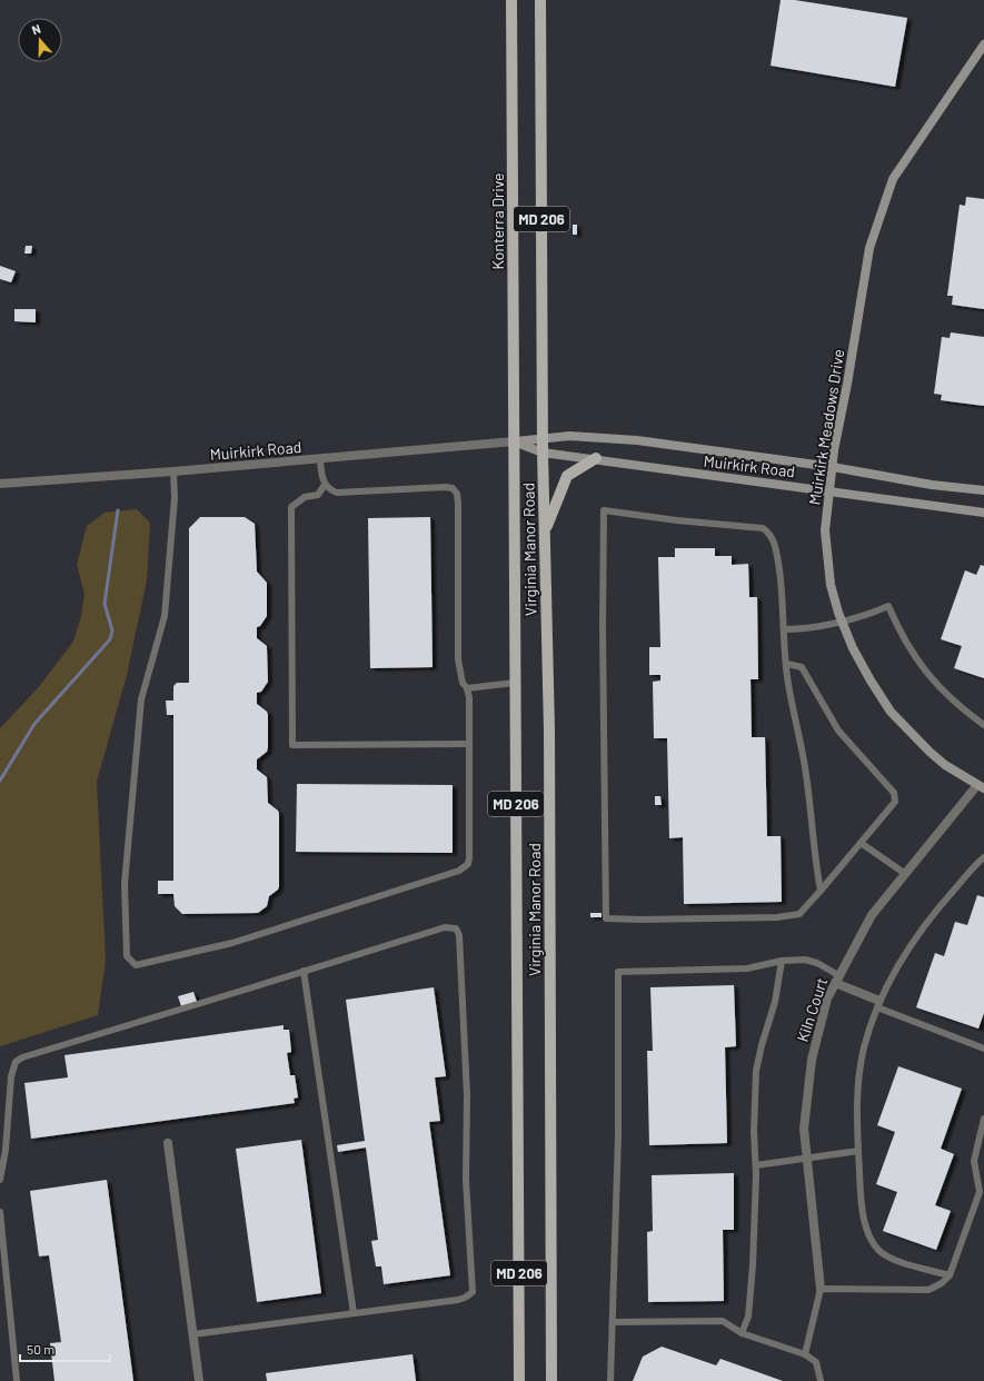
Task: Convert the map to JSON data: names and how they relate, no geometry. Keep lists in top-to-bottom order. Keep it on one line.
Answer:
{"streets":{"main road":["MD 206","Konterra Drive","Muirkirk Meadows Drive","Muirkirk Road","Virginia Manor Road"],"street":["Kiln Court"]},"crossings":[["MD 206","Muirkirk Road"],["MD 206","Virginia Manor Road"],["Konterra Drive","Muirkirk Road"],["Konterra Drive","Virginia Manor Road"],["Muirkirk Meadows Drive","Muirkirk Road"],["Muirkirk Meadows Drive","Kiln Court"],["Muirkirk Road","Virginia Manor Road"]],"scale_bar":"50 m","north":"top"}
